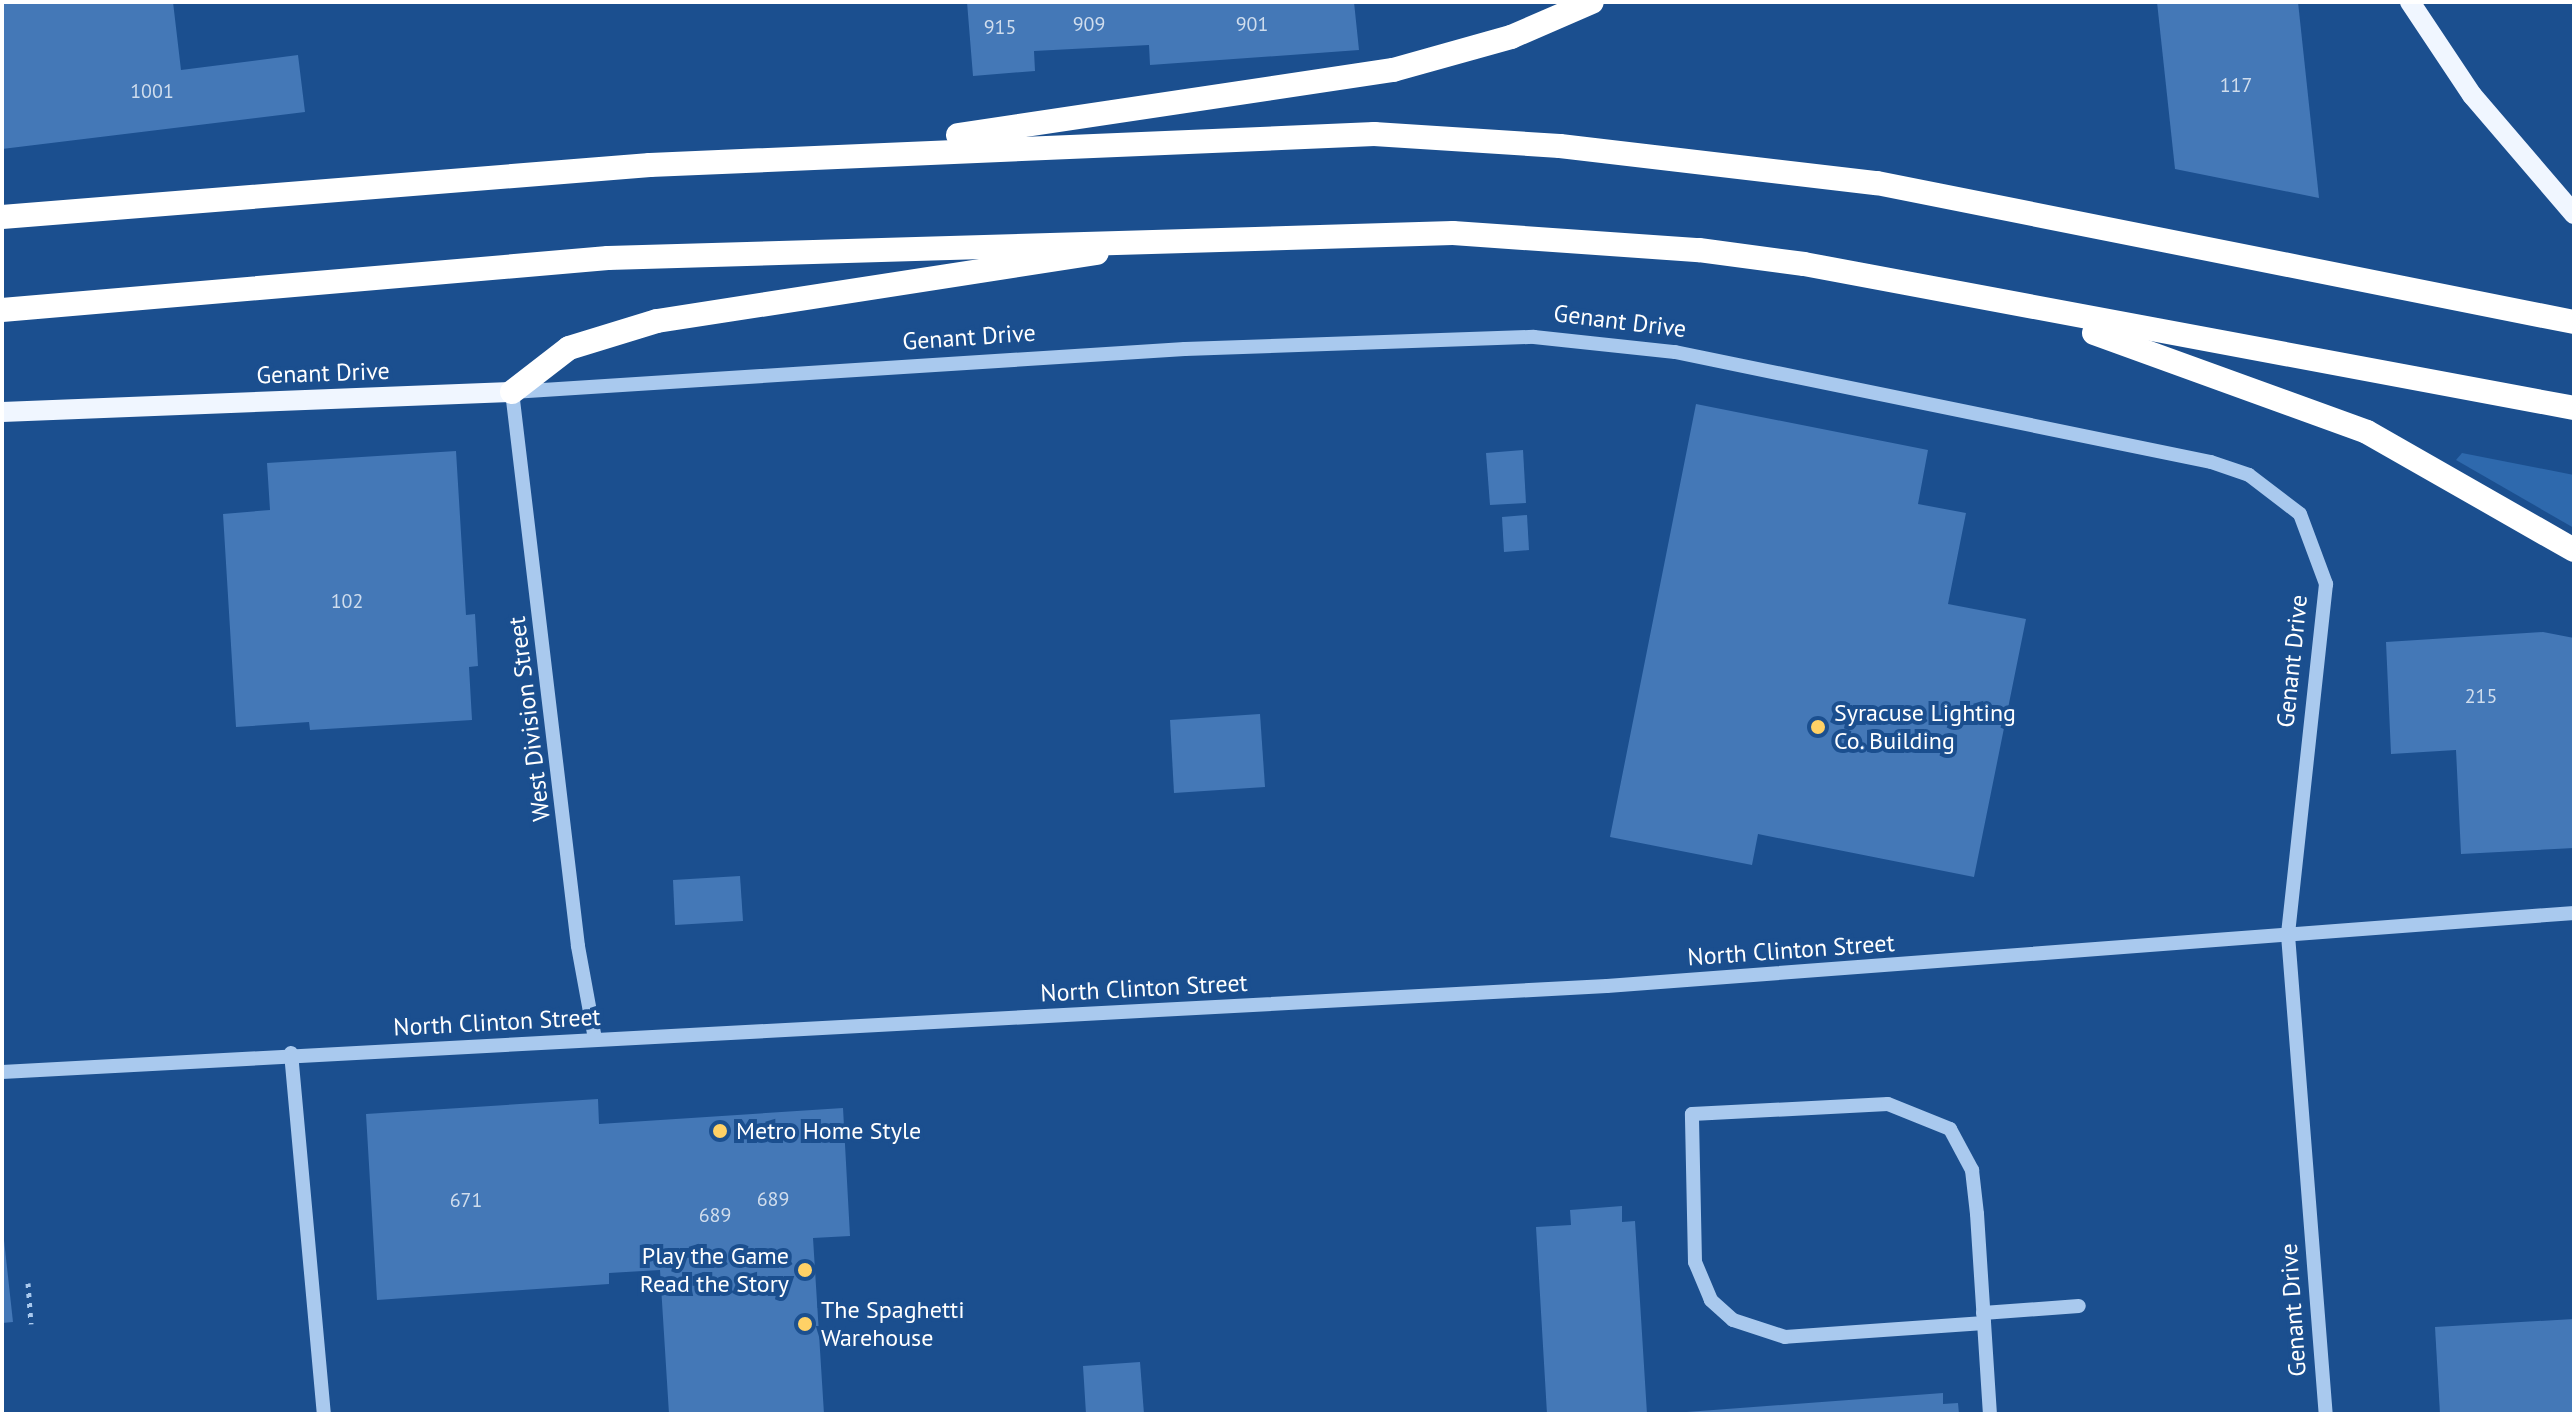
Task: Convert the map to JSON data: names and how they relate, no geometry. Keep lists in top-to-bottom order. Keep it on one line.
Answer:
{"streets":{"main road":["Genant Drive"],"street":["West Division Street","North Clinton Street"]},"crossings":[["Genant Drive","West Division Street"],["Genant Drive","North Clinton Street"],["West Division Street","North Clinton Street"]],"places":["Syracuse Lighting Co. Building","Metro Home Style","Play the Game Read the Story","The Spaghetti Warehouse"],"house_numbers":["909","901","915","117","1001","102","215","689","671","689"]}
